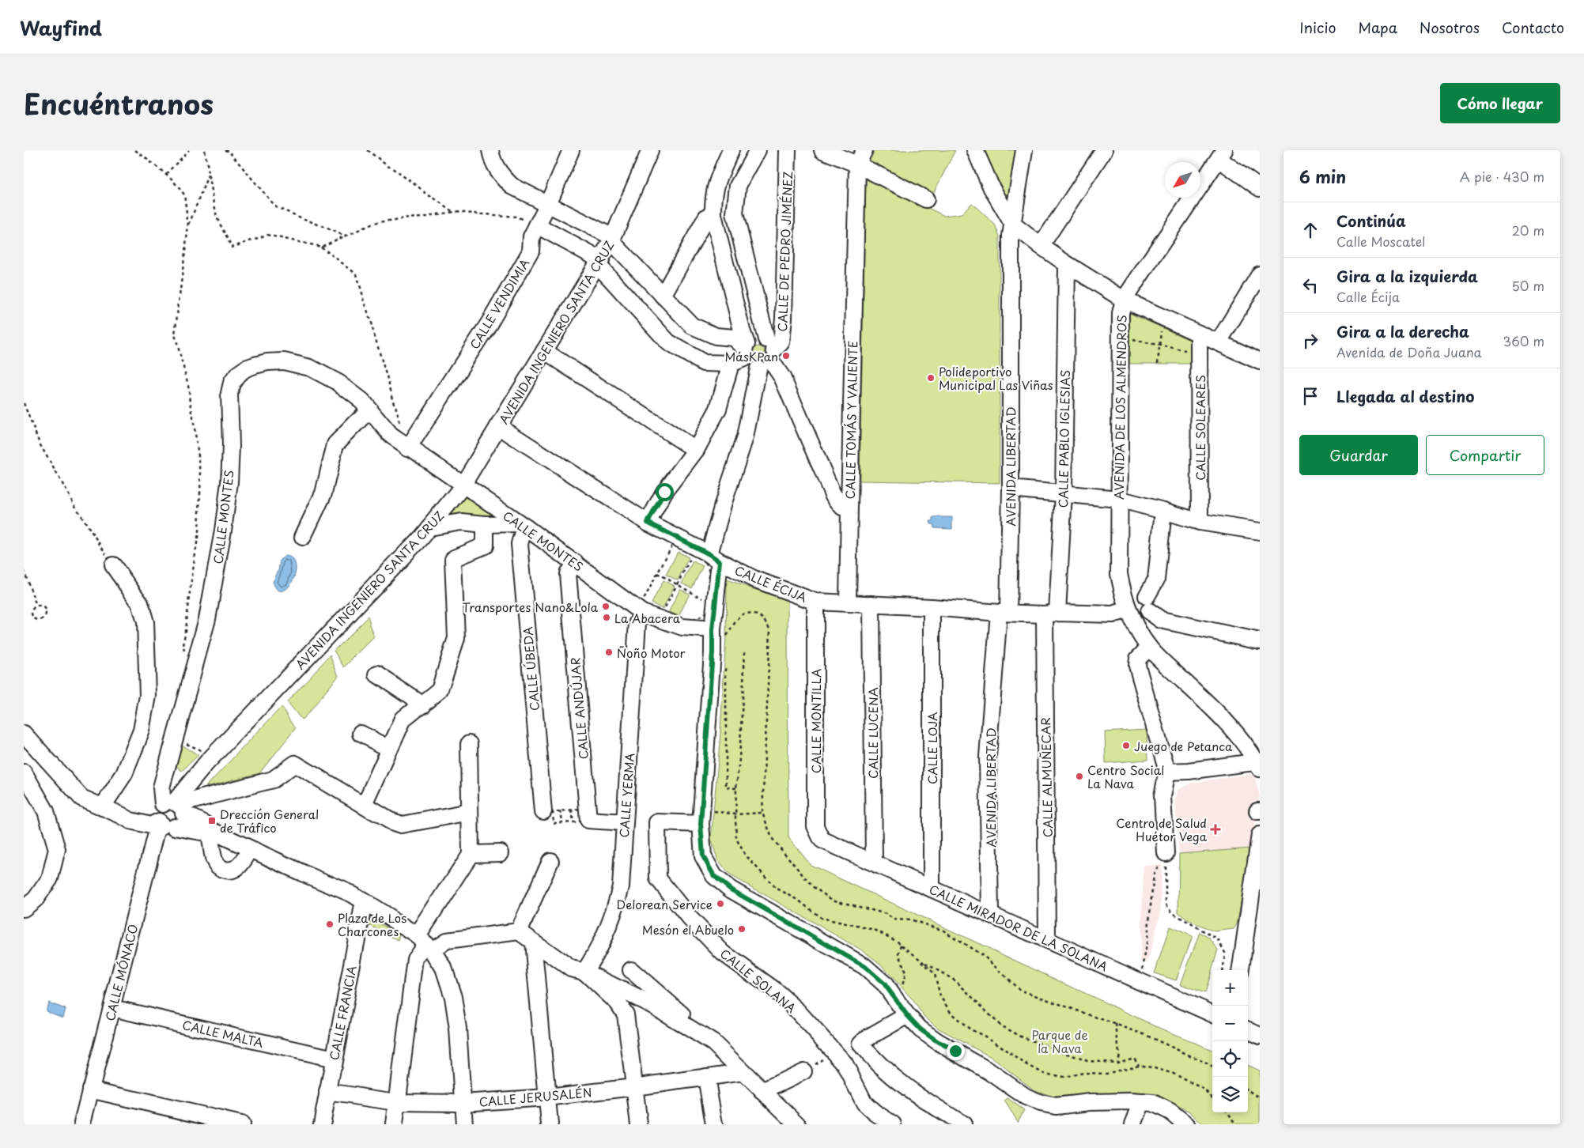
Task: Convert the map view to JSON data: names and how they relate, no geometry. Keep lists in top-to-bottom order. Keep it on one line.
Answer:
{"streets":{"street":["CALLE DE PEDRO JIMÉNEZ","CALLE VENDIMIA","AVENIDA INGENIERO SANTA CRUZ","AVENIDA DE LOS ALMENDROS","CALLE TOMÁS Y VALIENTE","CALLE SOLEARES","CALLE PABLO IGLESIAS","AVENIDA LIBERTAD","CALLE MONTES","CALLE ÉCIJA","CALLE ÚBEDA","CALLE ANDÚJAR","CALLE MONTILLA","CALLE LUCENA","CALLE LOJA","CALLE ALMUÑECAR","CALLE YERMA","CALLE MIRADOR DE LA SOLANA","CALLE MÓNACO","CALLE SOLANA","CALLE FRANCIA","CALLE MALTA","CALLE JERUSALÉN"]},"crossings":[["CALLE DE PEDRO JIMÉNEZ","CALLE TOMÁS Y VALIENTE"],["CALLE VENDIMIA","CALLE MONTES"],["AVENIDA INGENIERO SANTA CRUZ","CALLE MONTES"],["AVENIDA INGENIERO SANTA CRUZ","CALLE ÉCIJA"],["AVENIDA INGENIERO SANTA CRUZ","CALLE MÓNACO"],["AVENIDA DE LOS ALMENDROS","CALLE ÉCIJA"],["CALLE PABLO IGLESIAS","CALLE ÉCIJA"],["CALLE PABLO IGLESIAS","CALLE ALMUÑECAR"],["AVENIDA LIBERTAD","CALLE ÉCIJA"],["AVENIDA LIBERTAD","CALLE MIRADOR DE LA SOLANA"],["CALLE MONTES","CALLE ÚBEDA"],["CALLE MONTES","CALLE ANDÚJAR"],["CALLE MONTES","CALLE YERMA"],["CALLE MONTES","CALLE MÓNACO"],["CALLE ÉCIJA","CALLE MONTILLA"],["CALLE ÉCIJA","CALLE LUCENA"],["CALLE ÉCIJA","CALLE LOJA"],["CALLE ÉCIJA","CALLE ALMUÑECAR"],["CALLE ANDÚJAR","CALLE YERMA"],["CALLE MONTILLA","CALLE MIRADOR DE LA SOLANA"],["CALLE LUCENA","CALLE MIRADOR DE LA SOLANA"],["CALLE LOJA","CALLE MIRADOR DE LA SOLANA"],["CALLE ALMUÑECAR","CALLE MIRADOR DE LA SOLANA"],["CALLE MÓNACO","CALLE MALTA"],["CALLE FRANCIA","CALLE MALTA"],["CALLE FRANCIA","CALLE JERUSALÉN"]],"parks":["Parque de la Nava"],"places":{"other":["MásKPan","Polideportivo Municipal Las Viñas","Transportes Nano&Lola","La Abacera","Ñoño Motor","Juego de Petanca","Centro Social La Nava","Delorean Service","Plaza de Los Charcones","Mesón el Abuelo"],"transit":["Drección General de Tráfico"],"health":["Centro de Salud Huétor Vega"]},"north":"bottom left","page":{"header":"Wayfind","nav":["Inicio","Mapa","Nosotros","Contacto"],"title":"Encuéntranos","buttons":["Cómo llegar",["Guardar","Compartir"]],"heading":["6 min","A pie · 430 m"],"list":[["Continúa","Calle Moscatel","20 m"],["Gira a la izquierda","Calle Écija","50 m"],["Gira a la derecha","Avenida de Doña Juana","360 m"],"Llegada al destino"],"map_buttons":["+","−"]}}
